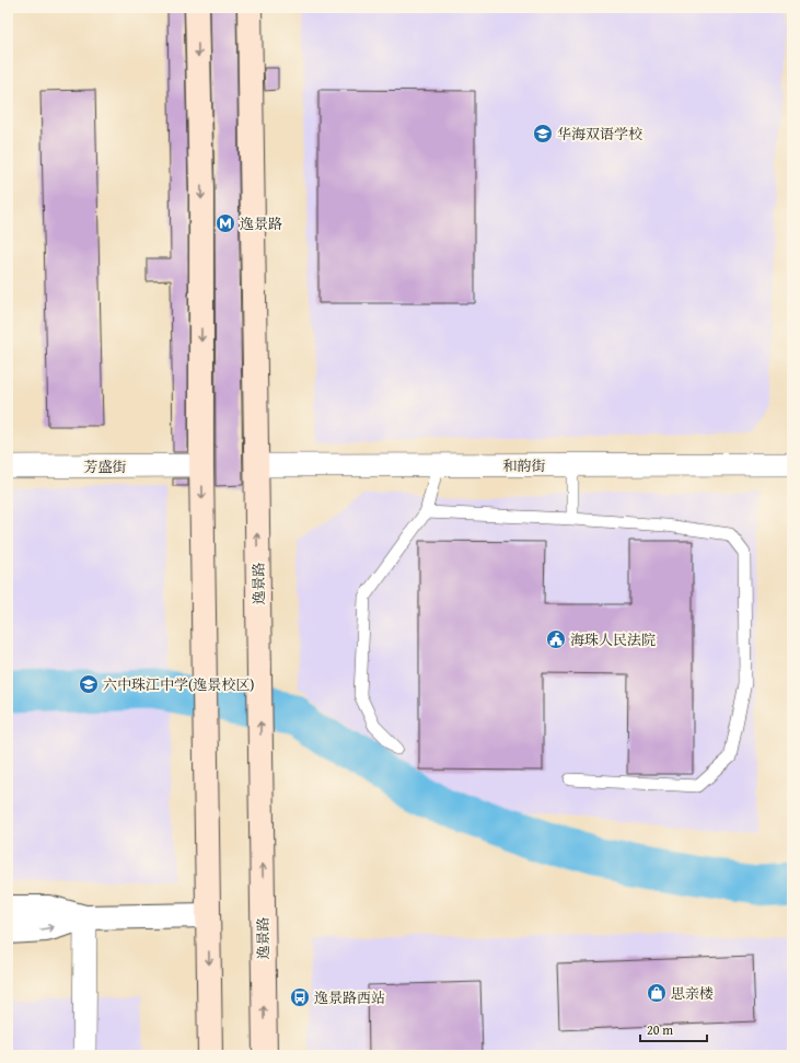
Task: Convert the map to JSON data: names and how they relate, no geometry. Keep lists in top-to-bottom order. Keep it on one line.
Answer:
{"streets":{"main road":["逸景路"],"street":["和韵街","芳盛街"]},"crossings":[["和韵街","逸景路"]],"places":{"school or university":["华海双语学校","六中珠江中学(逸景校区)"],"metro station":["逸景路"],"public building":["海珠人民法院"],"shop":["思亲楼"],"bus stop":["逸景路西站"]},"scale_bar":"20 m"}
